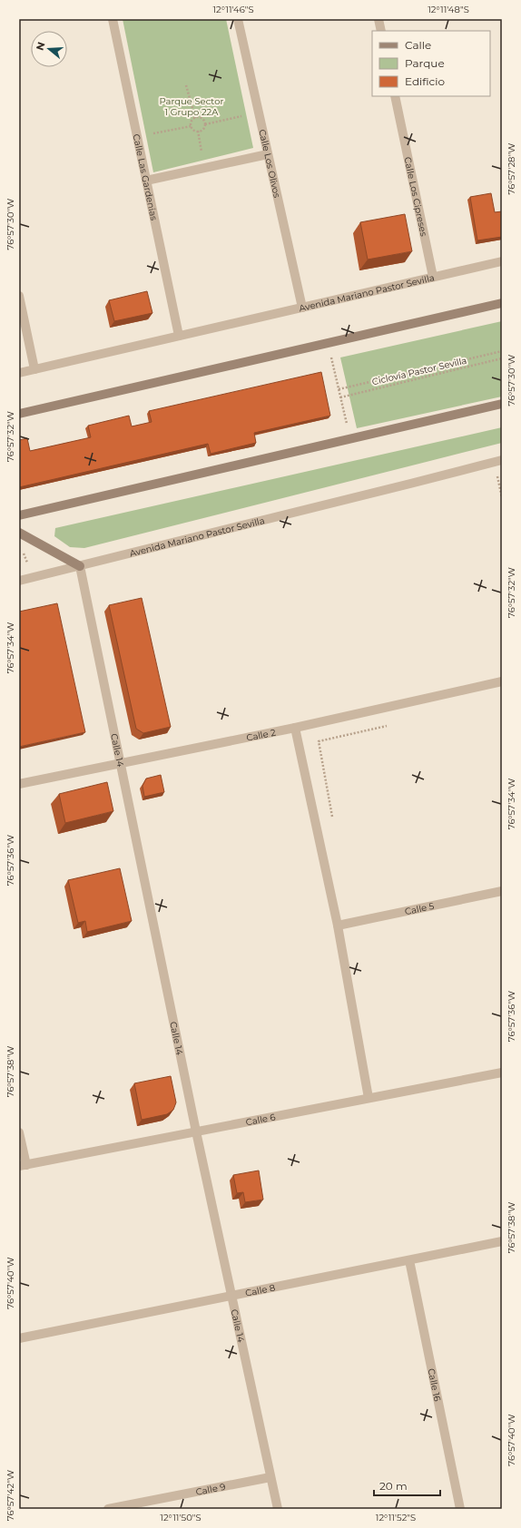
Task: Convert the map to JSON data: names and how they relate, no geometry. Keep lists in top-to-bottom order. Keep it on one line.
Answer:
{"streets":{"street":["Calle Los Olivos","Calle Las Gardenias","Calle Los Cipreses","Avenida Mariano Pastor Sevilla","Calle 2","Calle 14","Calle 5","Calle 6","Calle 8","Calle 16","Calle 9"],"path":["Ciclovía Pastor Sevilla"]},"crossings":[["Calle Los Olivos","Avenida Mariano Pastor Sevilla"],["Calle Las Gardenias","Avenida Mariano Pastor Sevilla"],["Calle Los Cipreses","Avenida Mariano Pastor Sevilla"],["Avenida Mariano Pastor Sevilla","Calle 14"],["Calle 2","Calle 14"],["Calle 14","Calle 6"],["Calle 14","Calle 8"],["Calle 14","Calle 9"],["Calle 8","Calle 16"]],"parks":["Parque Sector 1 Grupo 22A"],"legend":["Calle","Parque","Edificio"],"scale_bar":"20 m","north":"left","coordinates":["12°11'46\"S","12°11'48\"S","76°57'28\"W","76°57'30\"W","76°57'32\"W","76°57'34\"W","76°57'36\"W","76°57'38\"W","76°57'40\"W","76°57'42\"W","12°11'50\"S","12°11'52\"S"]}
